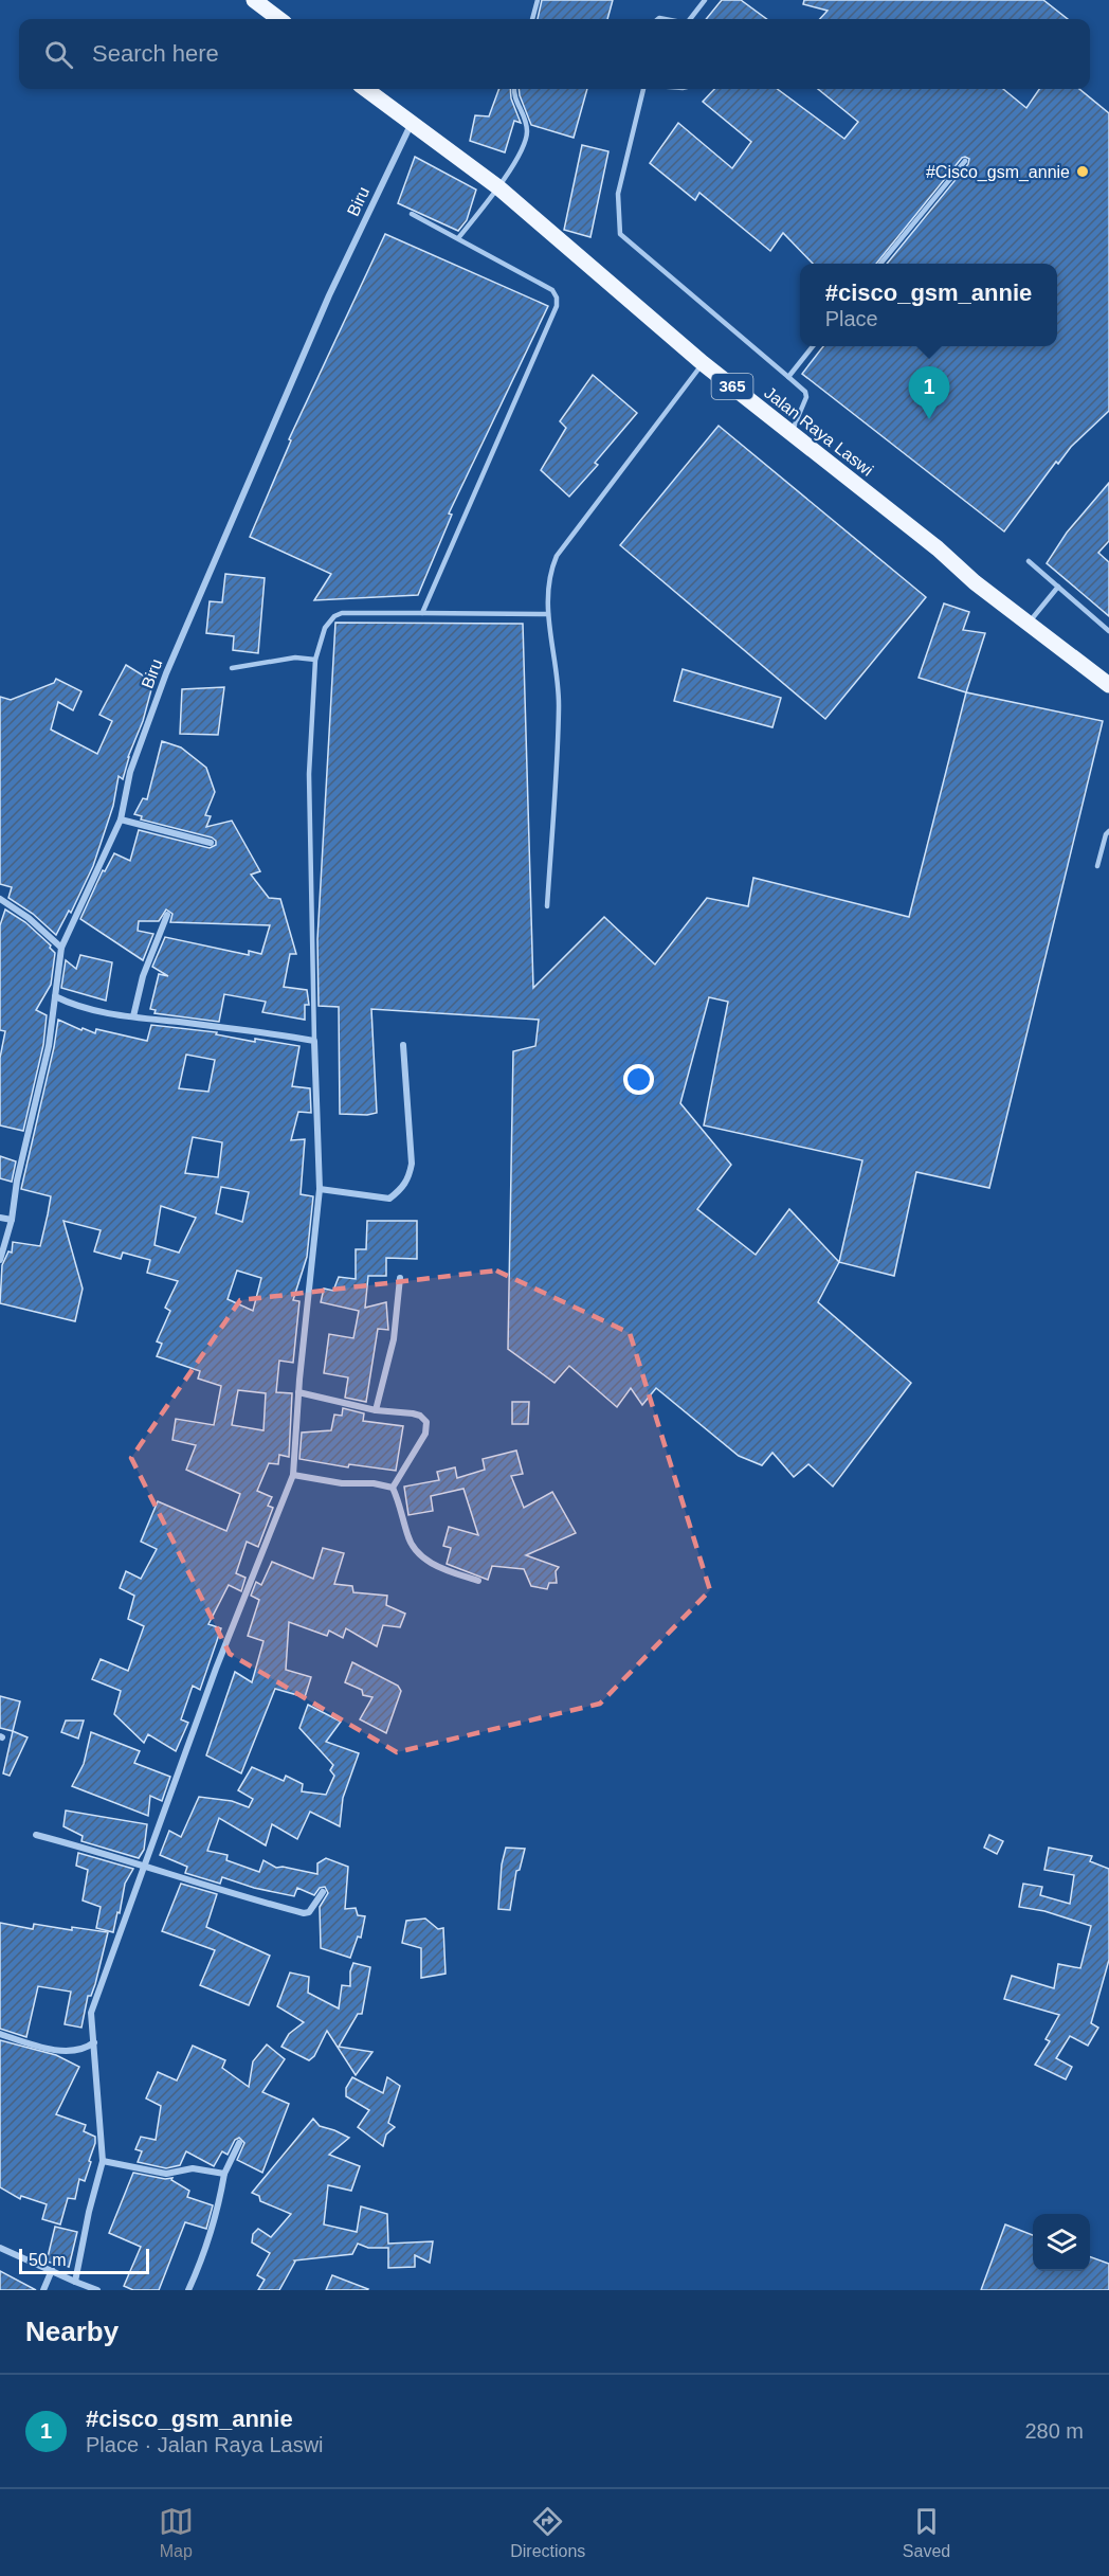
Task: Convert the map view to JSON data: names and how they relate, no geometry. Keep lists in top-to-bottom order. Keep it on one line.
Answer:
{"streets":{"main road":["365","Jalan Raya Laswi"],"street":["Biru"]},"crossings":[["Biru","Jalan Raya Laswi"]],"places":["#Cisco_gsm_annie"],"scale_bar":"50 m","page":{"search":"Search here","popup":["#cisco_gsm_annie","Place"],"pins":"1","scale":"50 m","heading":"Nearby","list":[{"mark":"1","name":"#cisco_gsm_annie","note":"Place · Jalan Raya Laswi","value":"280 m"}],"nav":["Map","Directions","Saved"]}}
